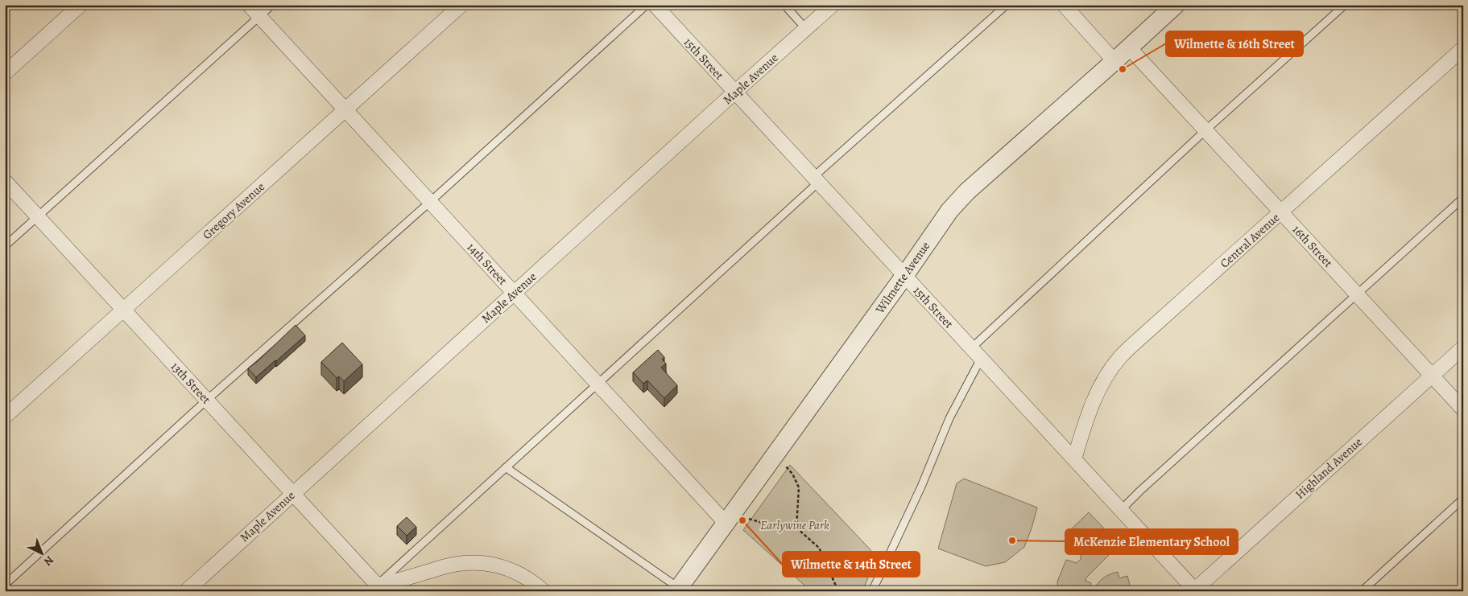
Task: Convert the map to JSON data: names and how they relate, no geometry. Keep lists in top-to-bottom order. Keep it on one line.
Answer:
{"streets":{"street":["15th Street","Maple Avenue","Gregory Avenue","Central Avenue","16th Street","14th Street","Wilmette Avenue","13th Street","Highland Avenue"]},"crossings":[["15th Street","Maple Avenue"],["15th Street","Central Avenue"],["15th Street","Wilmette Avenue"],["15th Street","Highland Avenue"],["Maple Avenue","14th Street"],["Maple Avenue","13th Street"],["Gregory Avenue","14th Street"],["Gregory Avenue","13th Street"],["Central Avenue","16th Street"],["16th Street","Wilmette Avenue"],["16th Street","Highland Avenue"],["14th Street","Wilmette Avenue"]],"parks":["Earlywine Park"],"places":["Wilmette & 16th Street","Wilmette & 14th Street","McKenzie Elementary School"],"north":"bottom right"}
